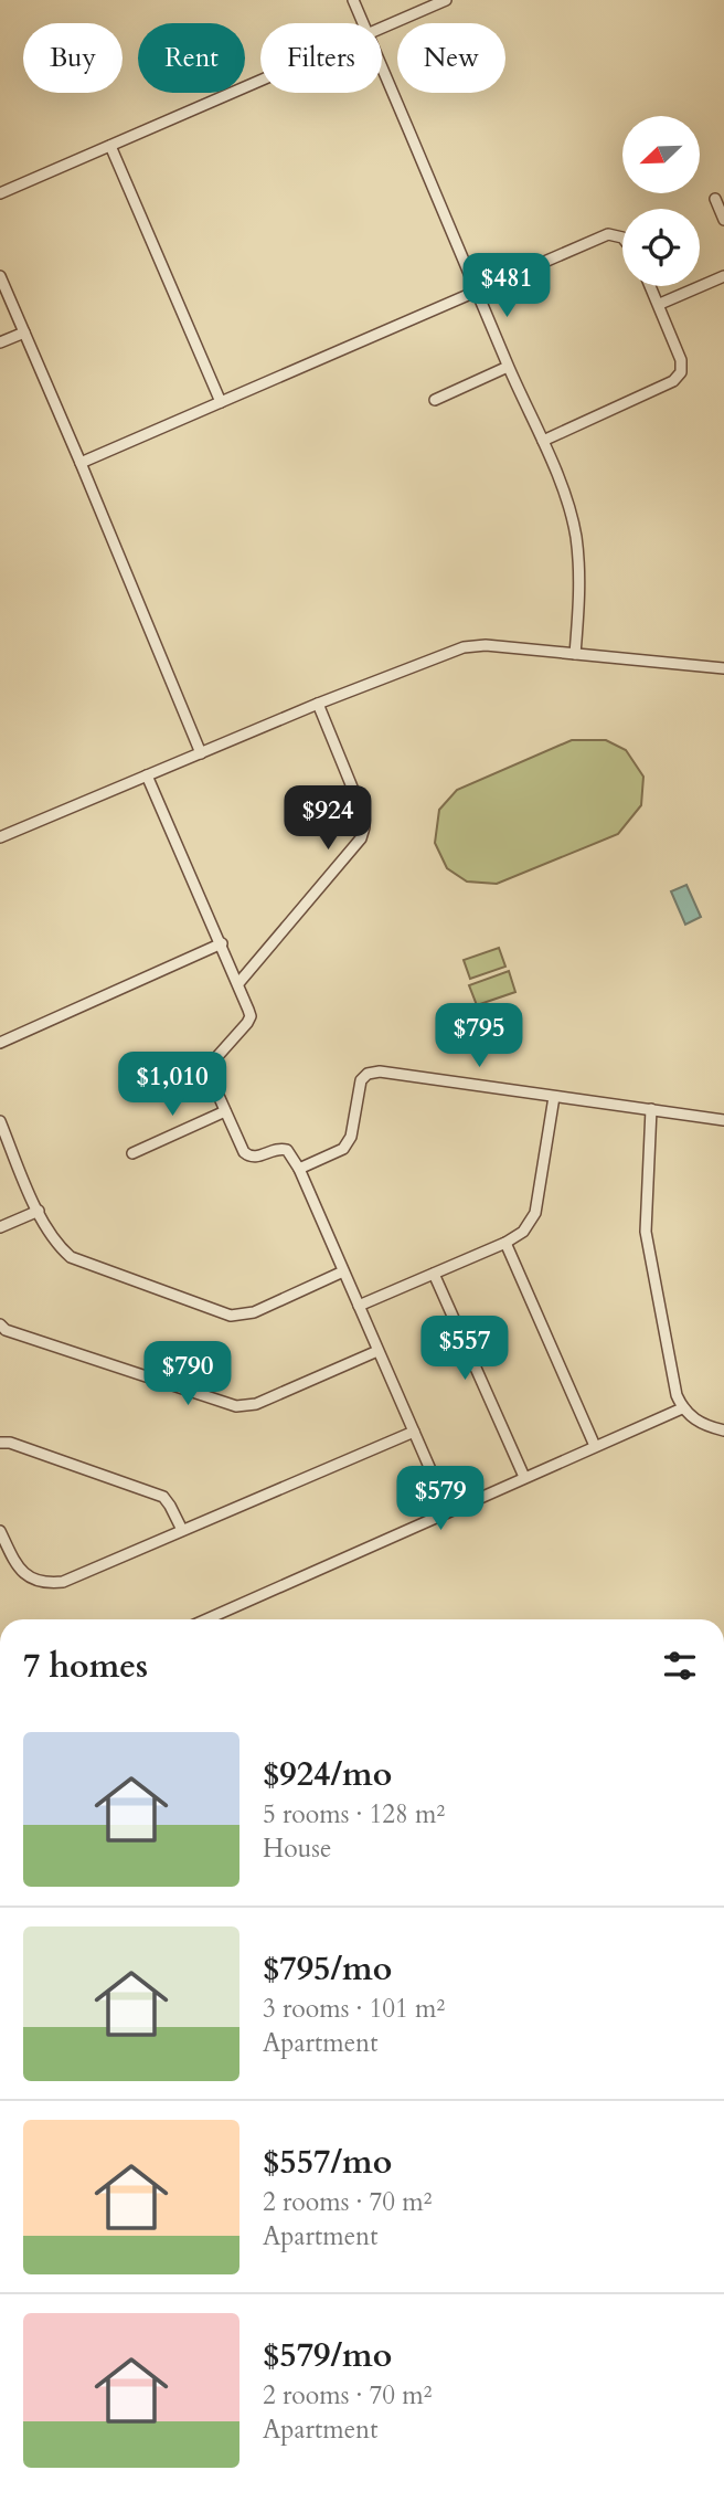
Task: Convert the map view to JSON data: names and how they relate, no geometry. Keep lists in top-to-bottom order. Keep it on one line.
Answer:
{"north":"bottom left","page":{"chip":["Buy","Rent","Filters","New"],"price":["$481","$924","$795","$1,010","$557","$790","$579"],"heading":"7 homes","list":[{"name":"$924/mo","note":"5 rooms · 128 m² · House"},{"name":"$795/mo","note":"3 rooms · 101 m² · Apartment"},{"name":"$557/mo","note":"2 rooms · 70 m² · Apartment"},{"name":"$579/mo","note":"2 rooms · 70 m² · Apartment"}]}}
